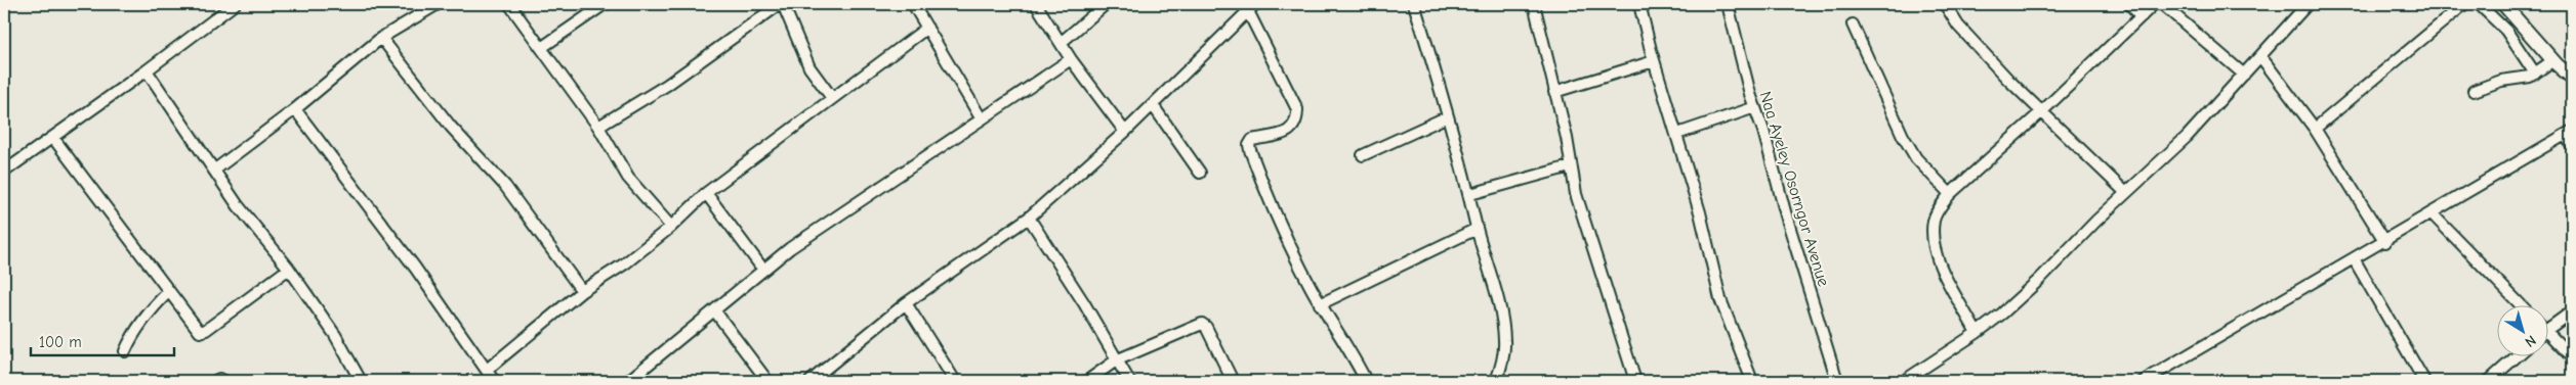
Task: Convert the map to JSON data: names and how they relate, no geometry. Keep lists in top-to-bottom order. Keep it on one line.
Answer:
{"streets":{"street":["Naa Ayeley Osorngor Avenue"]},"scale_bar":"100 m","north":"bottom right"}
